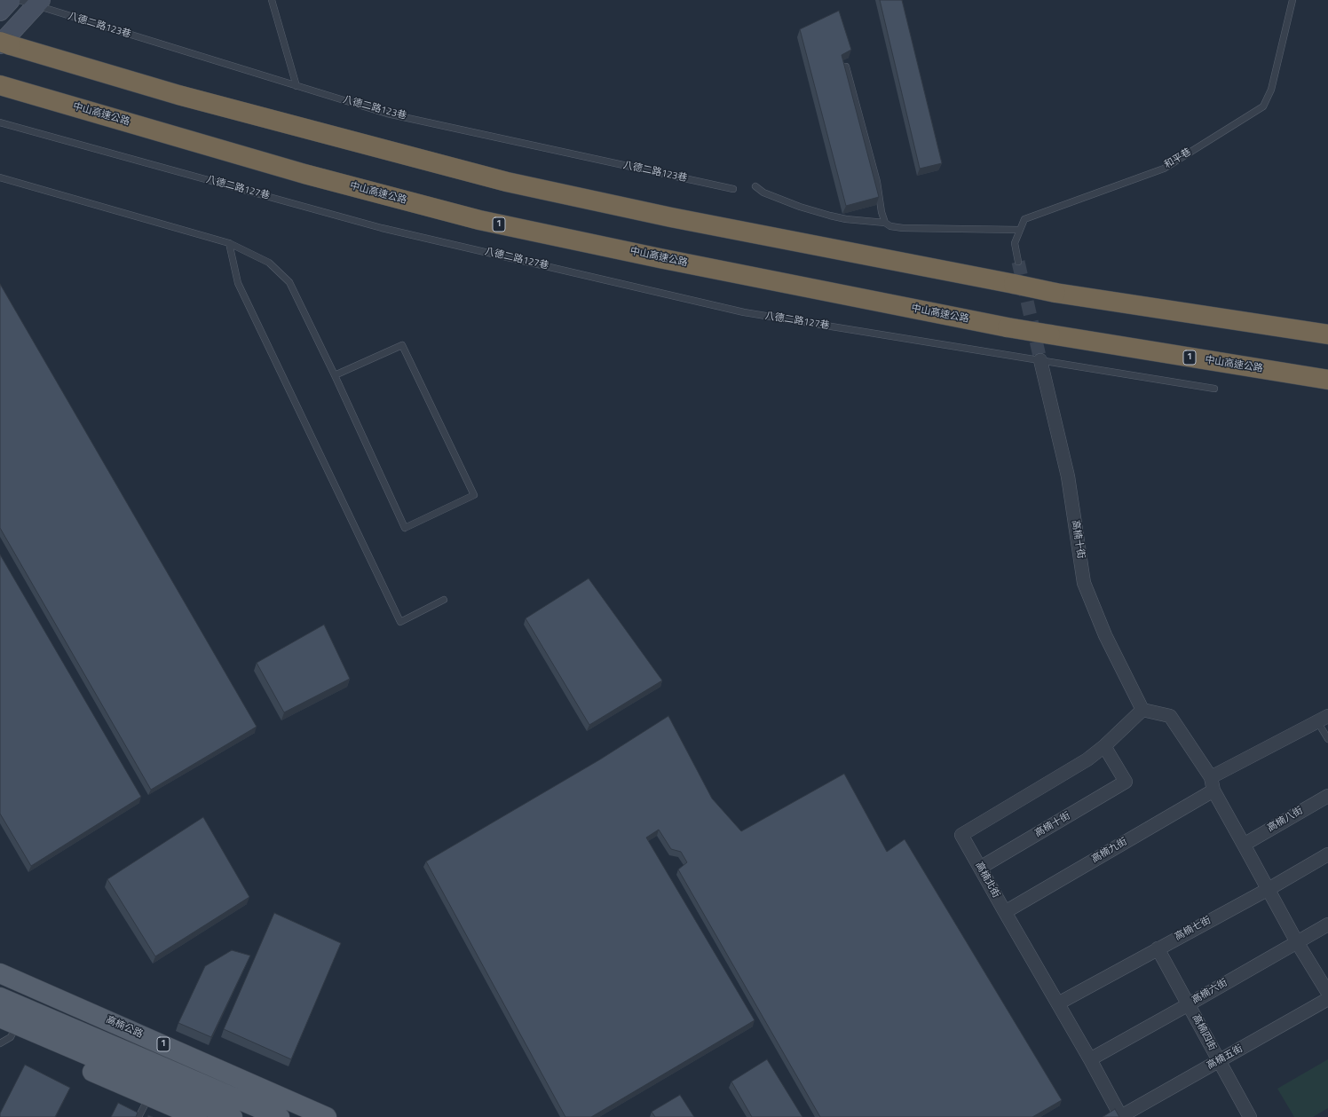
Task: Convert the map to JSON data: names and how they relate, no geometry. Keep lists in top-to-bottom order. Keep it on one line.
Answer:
{"streets":{"highway":["中山高速公路","1"],"main road":["高楠公路"],"street":["高楠十街","高楠八街","高楠九街","高楠北街","高楠七街","高楠六街","高楠四街","高楠五街"],"lane":["八德二路123巷","和平巷","八德二路127巷"]},"crossings":[["八德二路127巷","高楠十街"],["高楠十街","高楠北街"],["高楠九街","高楠北街"],["高楠北街","高楠七街"],["高楠北街","高楠六街"],["高楠北街","高楠五街"],["高楠七街","高楠四街"],["高楠六街","高楠四街"],["高楠四街","高楠五街"]]}
